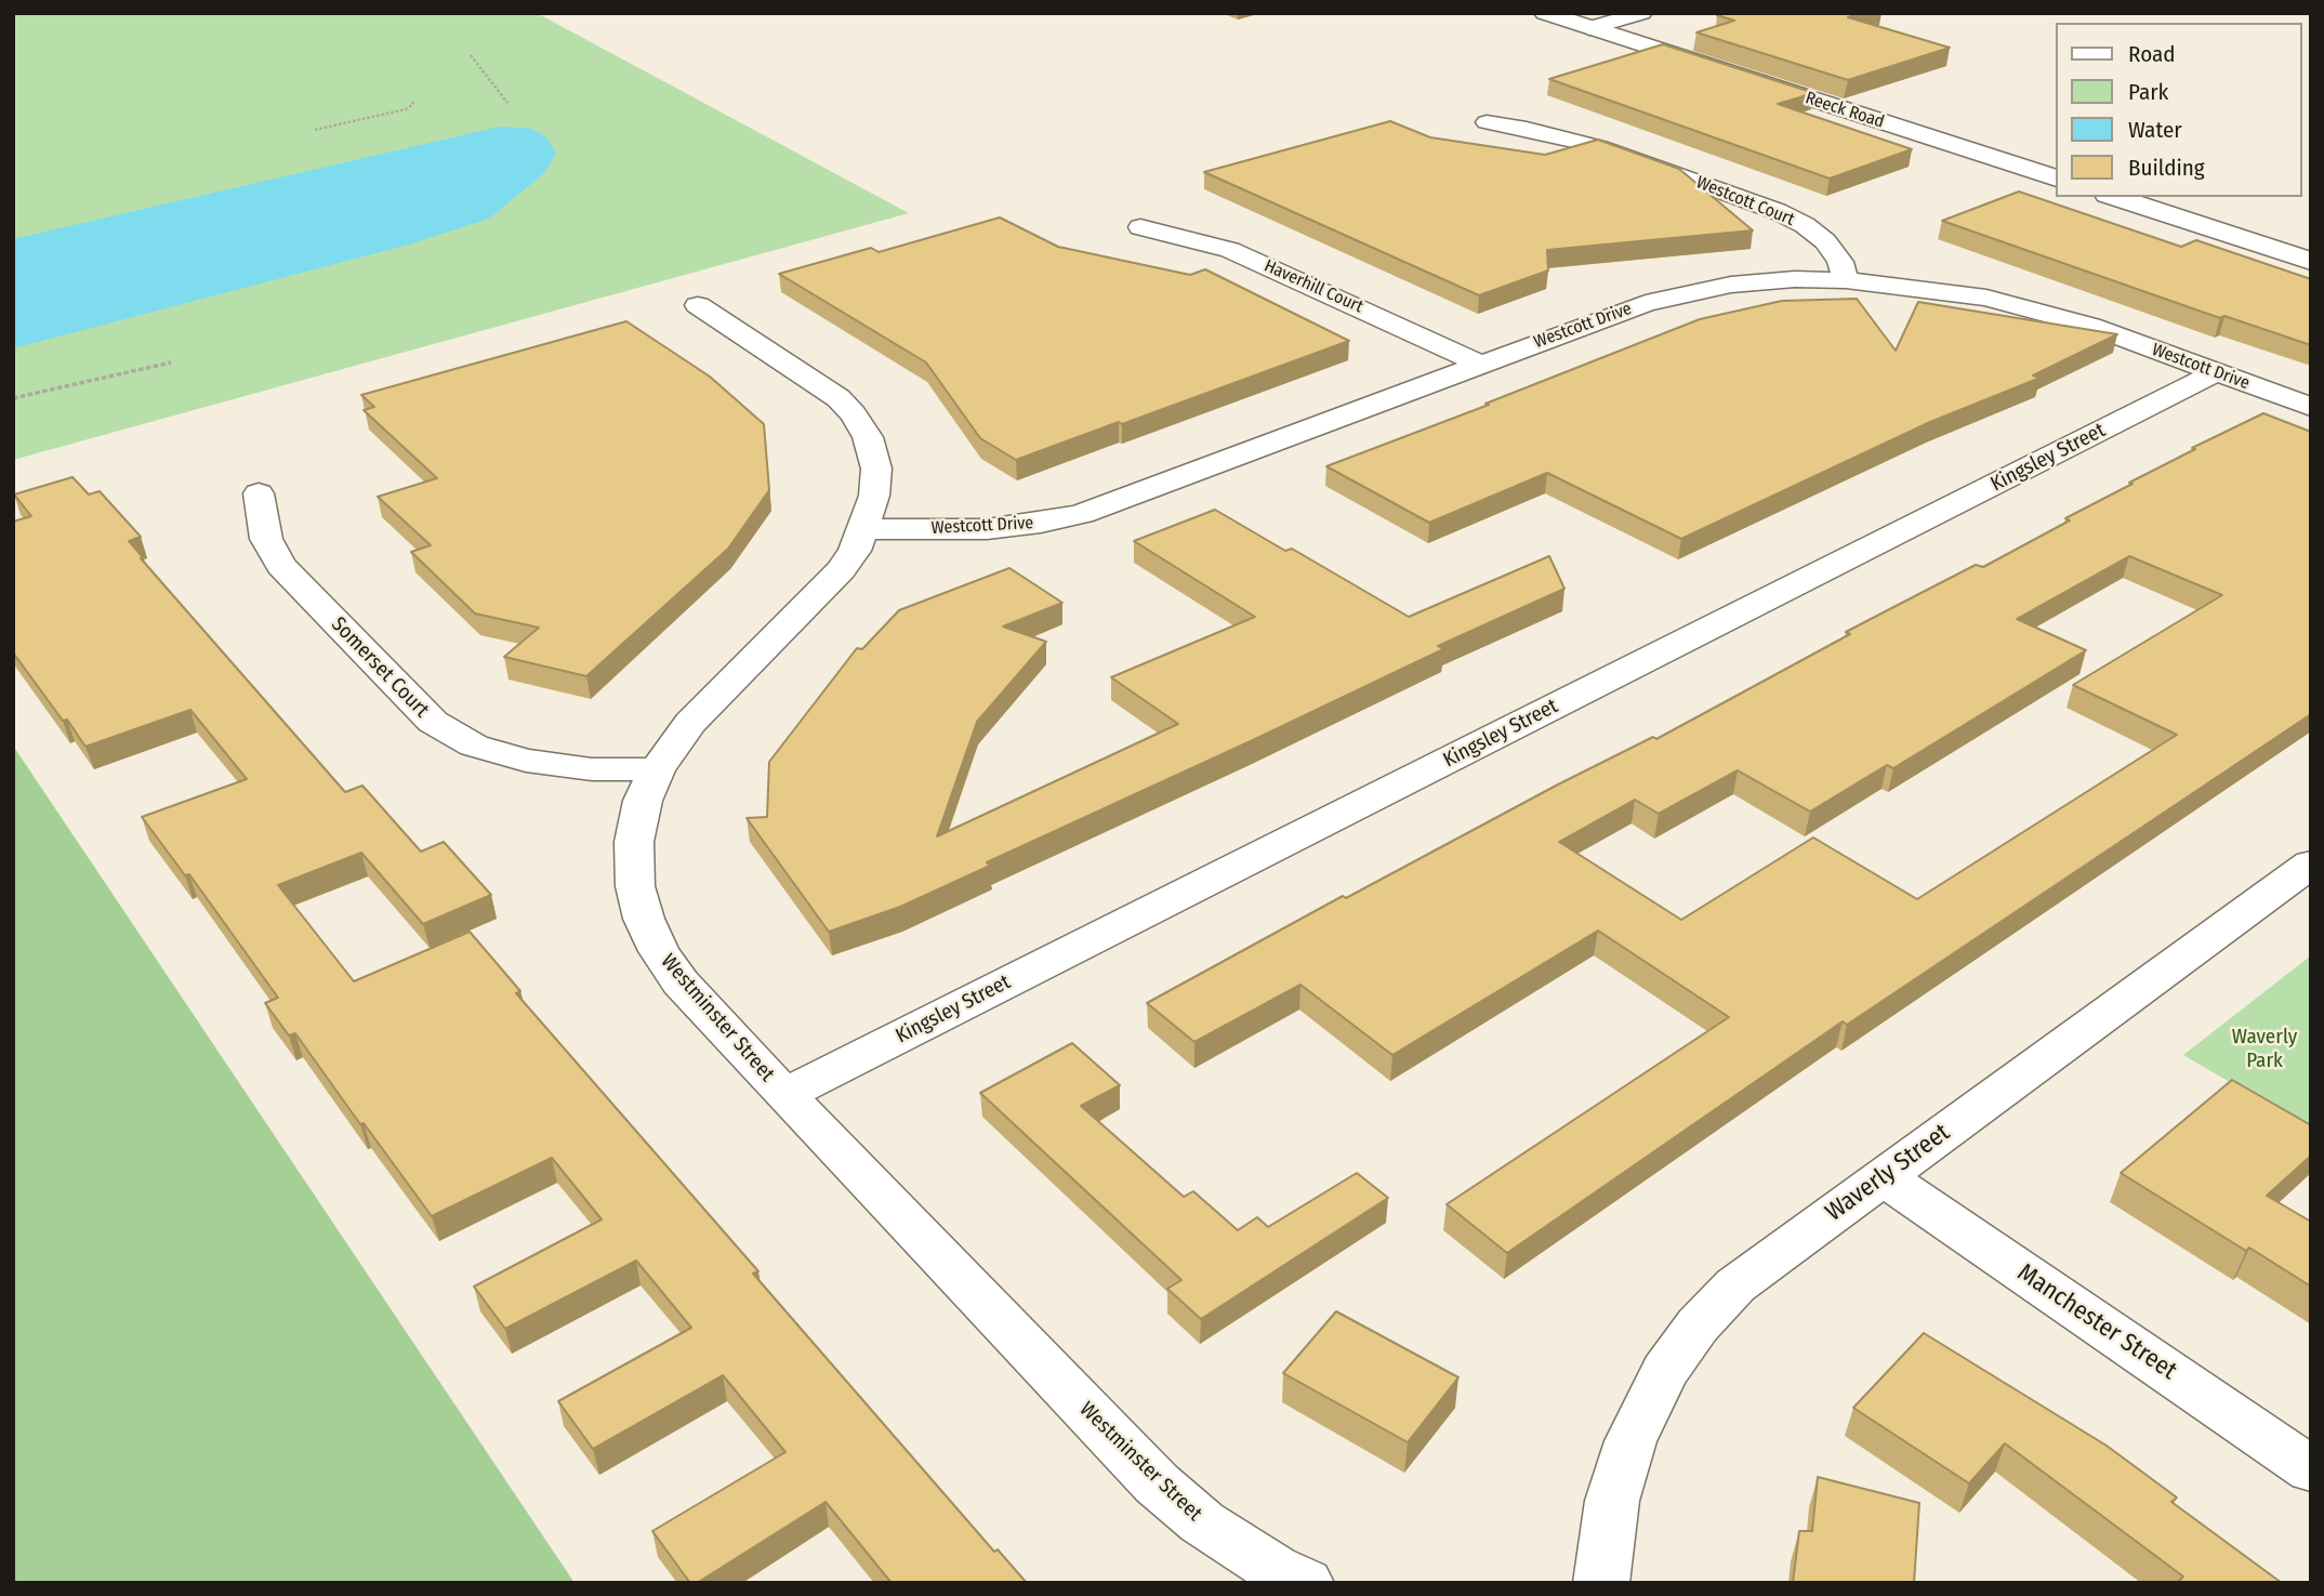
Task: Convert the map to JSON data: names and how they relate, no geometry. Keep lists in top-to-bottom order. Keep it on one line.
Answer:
{"streets":{"street":["Reeck Road","Westcott Court","Haverhill Court","Westcott Drive","Kingsley Street","Somerset Court","Westminster Street","Waverly Street","Manchester Street"]},"crossings":[["Westcott Court","Westcott Drive"],["Haverhill Court","Westcott Drive"],["Westcott Drive","Kingsley Street"],["Westcott Drive","Westminster Street"],["Kingsley Street","Westminster Street"],["Somerset Court","Westminster Street"],["Waverly Street","Manchester Street"]],"parks":["Waverly Park"],"legend":["Road","Park","Water","Building"]}
